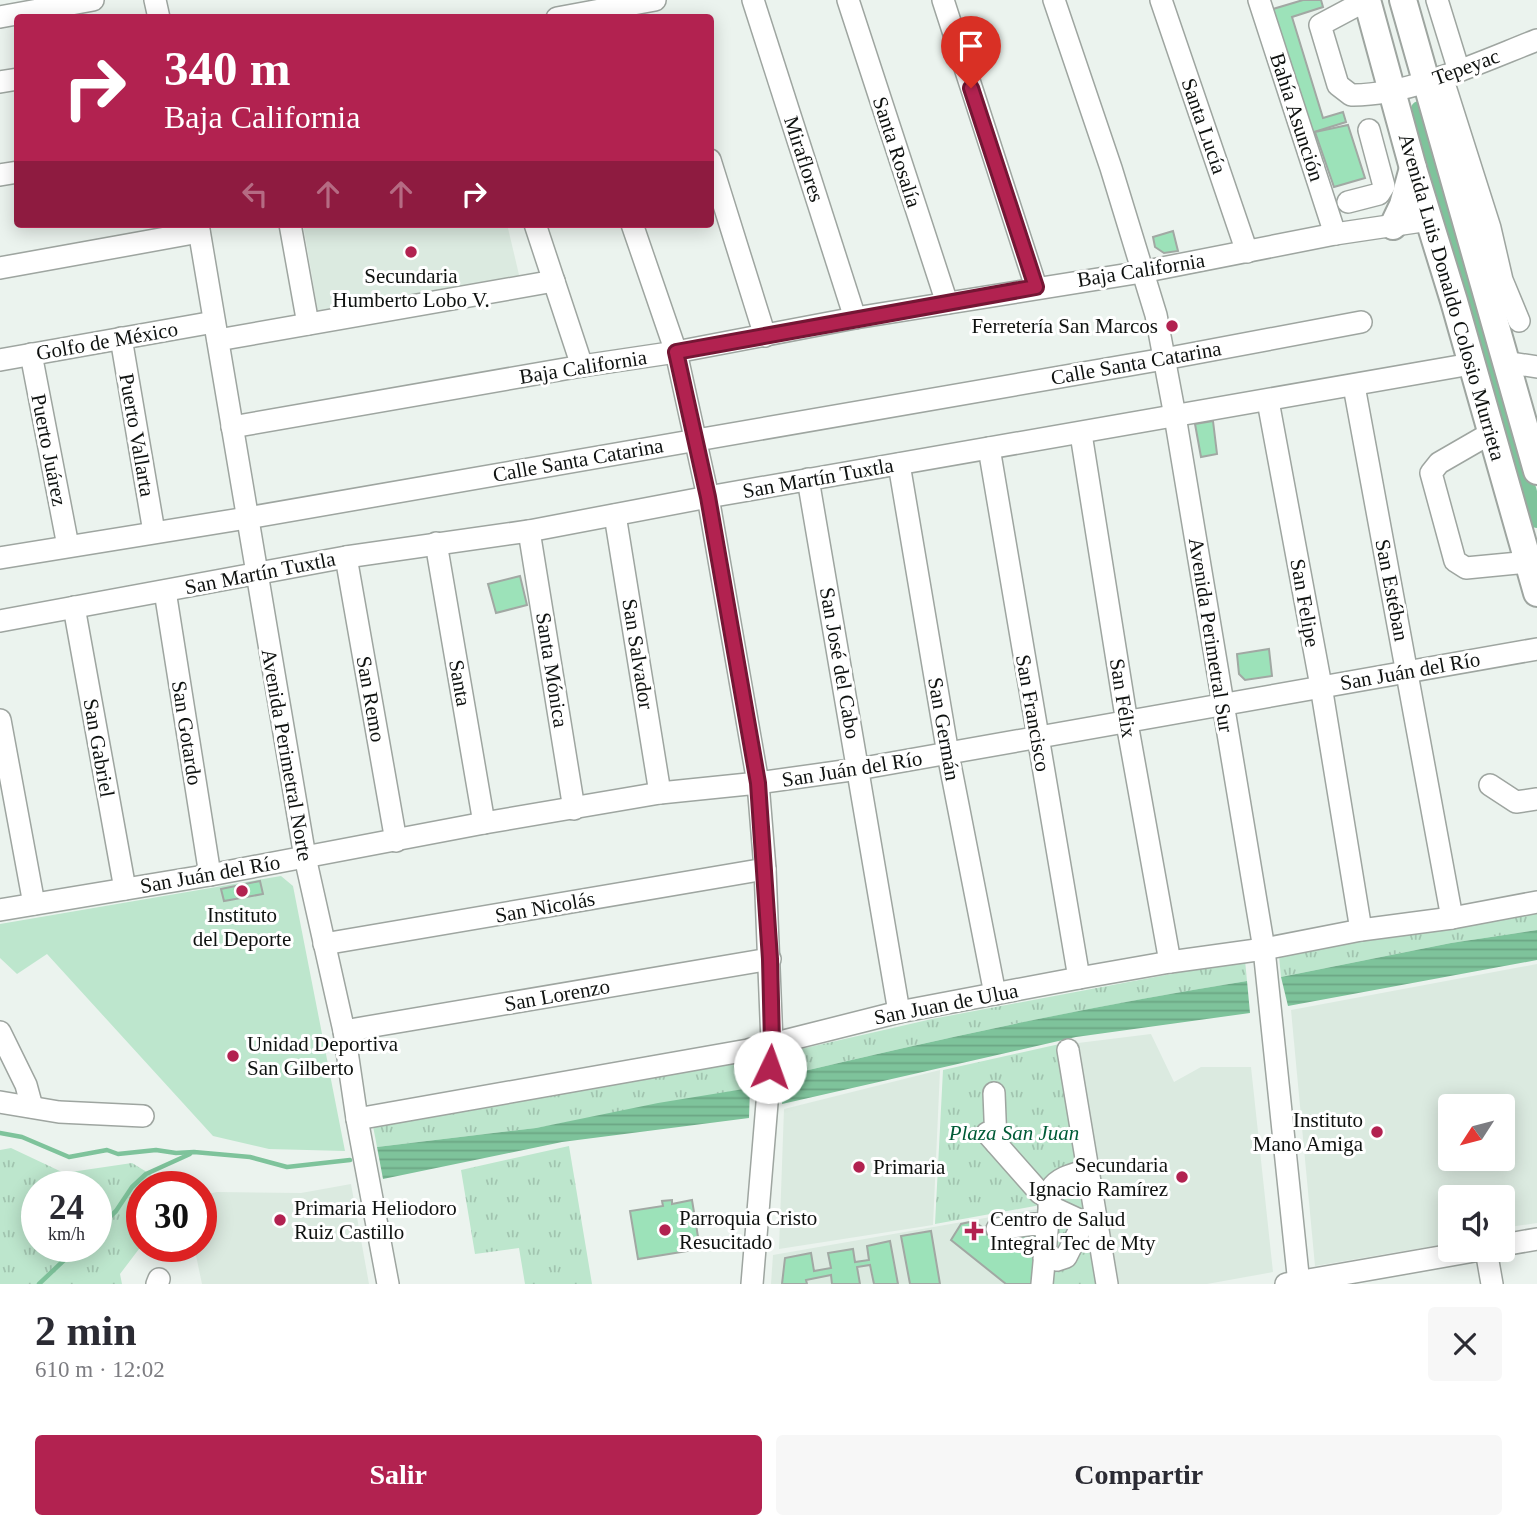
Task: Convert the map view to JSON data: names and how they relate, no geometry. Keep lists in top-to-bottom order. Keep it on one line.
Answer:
{"streets":{"main road":["Avenida Luis Donaldo Colosio Murrieta"],"street":["Tepeyac","Bahía Asunción","Santa Lucía","Santa Rosalía","Miraflores","Baja California","Golfo de México","Calle Santa Catarina","Puerto Vallarta","Puerto Juárez","San Martín Tuxtla","San Estéban","San Felipe","Avenida Perimetral Sur","San Salvador","San José del Cabo","Santa Mónica","San Juán del Río","Santa","San Félix","San Remo","San Francisco","San Germán","San Gotardo","San Gabriel","Avenida Perimetral Norte","San Nicolás","San Lorenzo","San Juan de Ulua"]},"crossings":[["Tepeyac","Avenida Luis Donaldo Colosio Murrieta"],["Bahía Asunción","Baja California"],["Santa Lucía","Baja California"],["Santa Rosalía","Baja California"],["Miraflores","Baja California"],["Baja California","Avenida Luis Donaldo Colosio Murrieta"],["Baja California","Avenida Perimetral Sur"],["Baja California","Avenida Perimetral Norte"],["Avenida Luis Donaldo Colosio Murrieta","San Martín Tuxtla"],["Golfo de México","Puerto Vallarta"],["Golfo de México","Puerto Juárez"],["Golfo de México","Avenida Perimetral Norte"],["Calle Santa Catarina","Puerto Vallarta"],["Calle Santa Catarina","Puerto Juárez"],["Calle Santa Catarina","Avenida Perimetral Sur"],["Calle Santa Catarina","Avenida Perimetral Norte"],["San Martín Tuxtla","San Estéban"],["San Martín Tuxtla","San Felipe"],["San Martín Tuxtla","Avenida Perimetral Sur"],["San Martín Tuxtla","San Salvador"],["San Martín Tuxtla","San José del Cabo"],["San Martín Tuxtla","Santa Mónica"],["San Martín Tuxtla","Santa"],["San Martín Tuxtla","San Félix"],["San Martín Tuxtla","San Remo"],["San Martín Tuxtla","San Francisco"],["San Martín Tuxtla","San Germán"],["San Martín Tuxtla","San Gotardo"],["San Martín Tuxtla","San Gabriel"],["San Martín Tuxtla","Avenida Perimetral Norte"],["San Estéban","San Juán del Río"],["San Estéban","San Juan de Ulua"],["San Felipe","San Juán del Río"],["San Felipe","San Juan de Ulua"],["Avenida Perimetral Sur","San Juán del Río"],["Avenida Perimetral Sur","San Juan de Ulua"],["San Salvador","San Juán del Río"],["San José del Cabo","San Juán del Río"],["San José del Cabo","San Juan de Ulua"],["Santa Mónica","San Juán del Río"],["San Juán del Río","Santa"],["San Juán del Río","San Félix"],["San Juán del Río","San Remo"],["San Juán del Río","San Francisco"],["San Juán del Río","San Germán"],["San Juán del Río","San Gotardo"],["San Juán del Río","San Gabriel"],["San Juán del Río","Avenida Perimetral Norte"],["San Félix","San Juan de Ulua"],["San Francisco","San Juan de Ulua"],["San Germán","San Juan de Ulua"],["Avenida Perimetral Norte","San Nicolás"],["Avenida Perimetral Norte","San Lorenzo"],["Avenida Perimetral Norte","San Juan de Ulua"]],"parks":["Plaza San Juan"],"places":{"other":["Secundaria Humberto Lobo V.","Ferretería San Marcos","Instituto del Deporte","Unidad Deportiva San Gilberto","Instituto Mano Amiga","Primaria","Secundaria Ignacio Ramírez","Primaria Heliodoro Ruiz Castillo","Parroquia Cristo Resucitado"],"health":["Centro de Salud Integral Tec de Mty"]},"north":"bottom left","page":{"turn":["340 m","Baja California"],"speed":"24 km/h","limit":"30","heading":["2 min","610 m · 12:02"],"buttons":["Salir","Compartir"]}}
